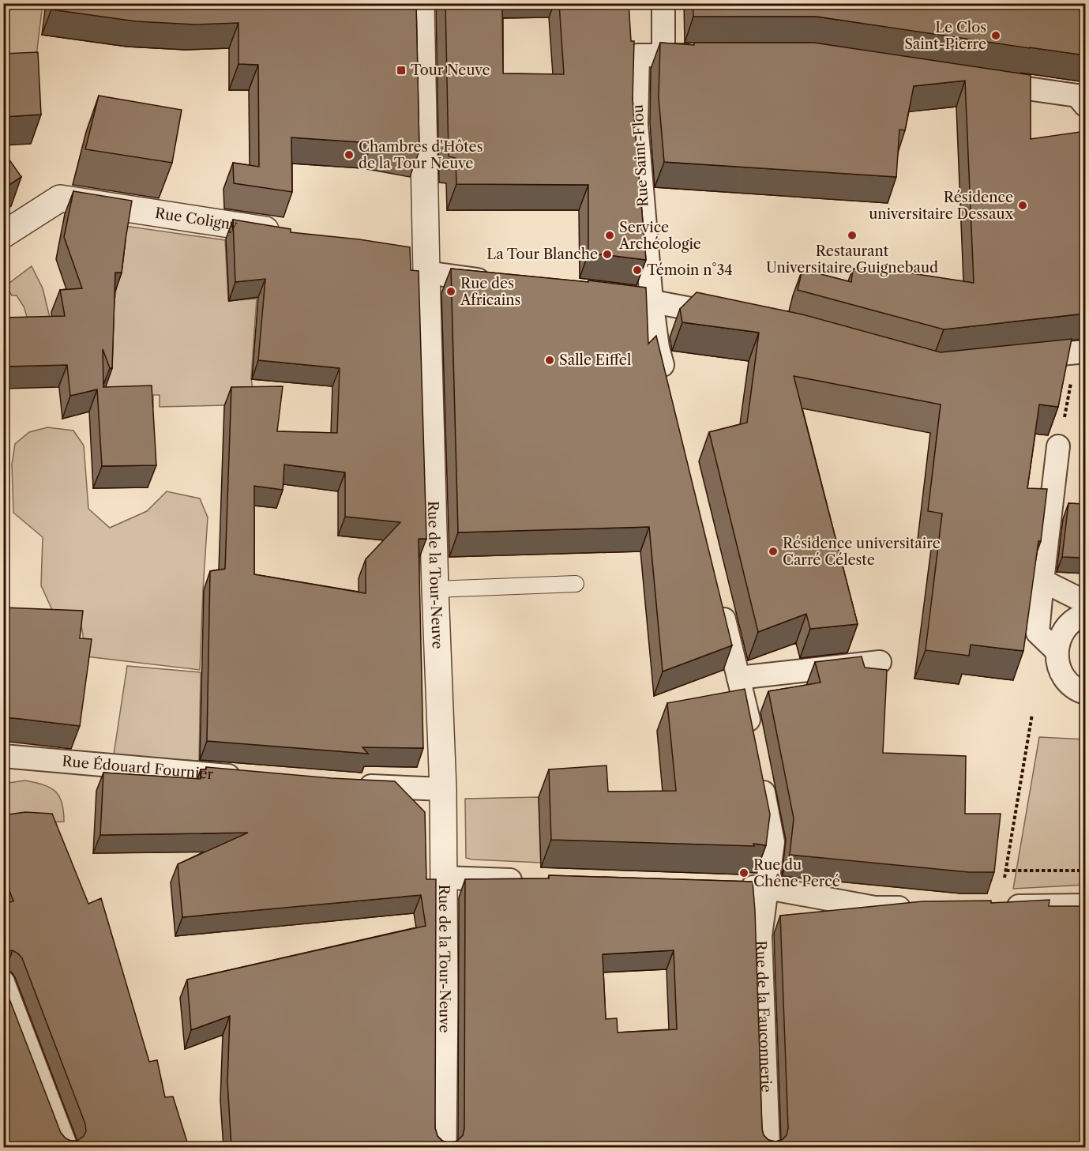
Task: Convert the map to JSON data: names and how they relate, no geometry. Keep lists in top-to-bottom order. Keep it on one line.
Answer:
{"streets":{"street":["Rue Saint-Flou","Rue Coligny","Rue de la Tour-Neuve","Rue Édouard Fournier","Rue de la Fauconnerie"]},"places":{"other":["Le Clos Saint-Pierre","Chambres d'Hôtes de la Tour Neuve","Résidence universitaire Dessaux","Service Archéologie","Restaurant Universitaire Guignebaud","La Tour Blanche","Témoin n°34","Rue des Africains","Salle Eiffel","Résidence universitaire Carré Céleste","Rue du Chêne Percé"],"transit":["Tour Neuve"]}}
